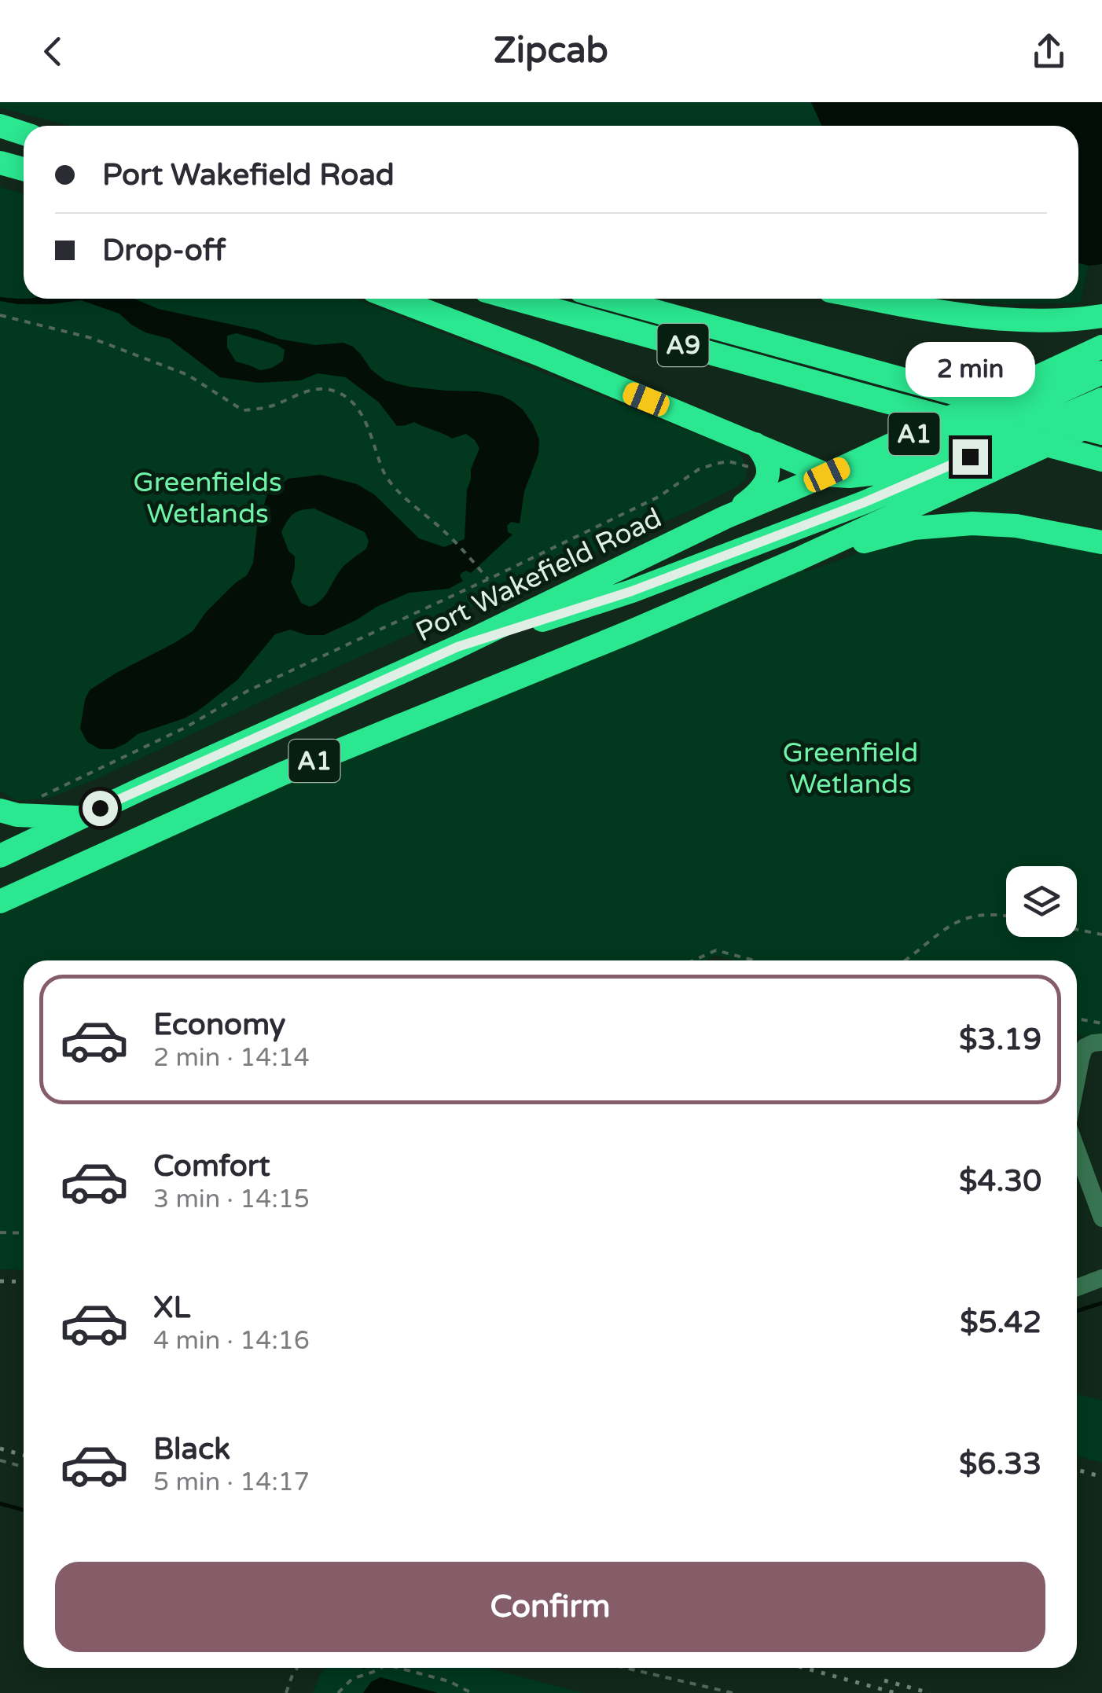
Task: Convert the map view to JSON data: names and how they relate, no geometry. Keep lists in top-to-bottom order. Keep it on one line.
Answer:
{"streets":{"highway":["A9","A1","Port Wakefield Road"]},"parks":["Greenfields Wetlands","Greenfield Wetlands"],"page":{"header":"Zipcab","banner":["Port Wakefield Road","Drop-off"],"bubble":"2 min","list":[{"name":"Economy","note":"2 min · 14:14","value":"$3.19"},{"name":"Comfort","note":"3 min · 14:15","value":"$4.30"},{"name":"XL","note":"4 min · 14:16","value":"$5.42"},{"name":"Black","note":"5 min · 14:17","value":"$6.33"}],"buttons":"Confirm"}}
